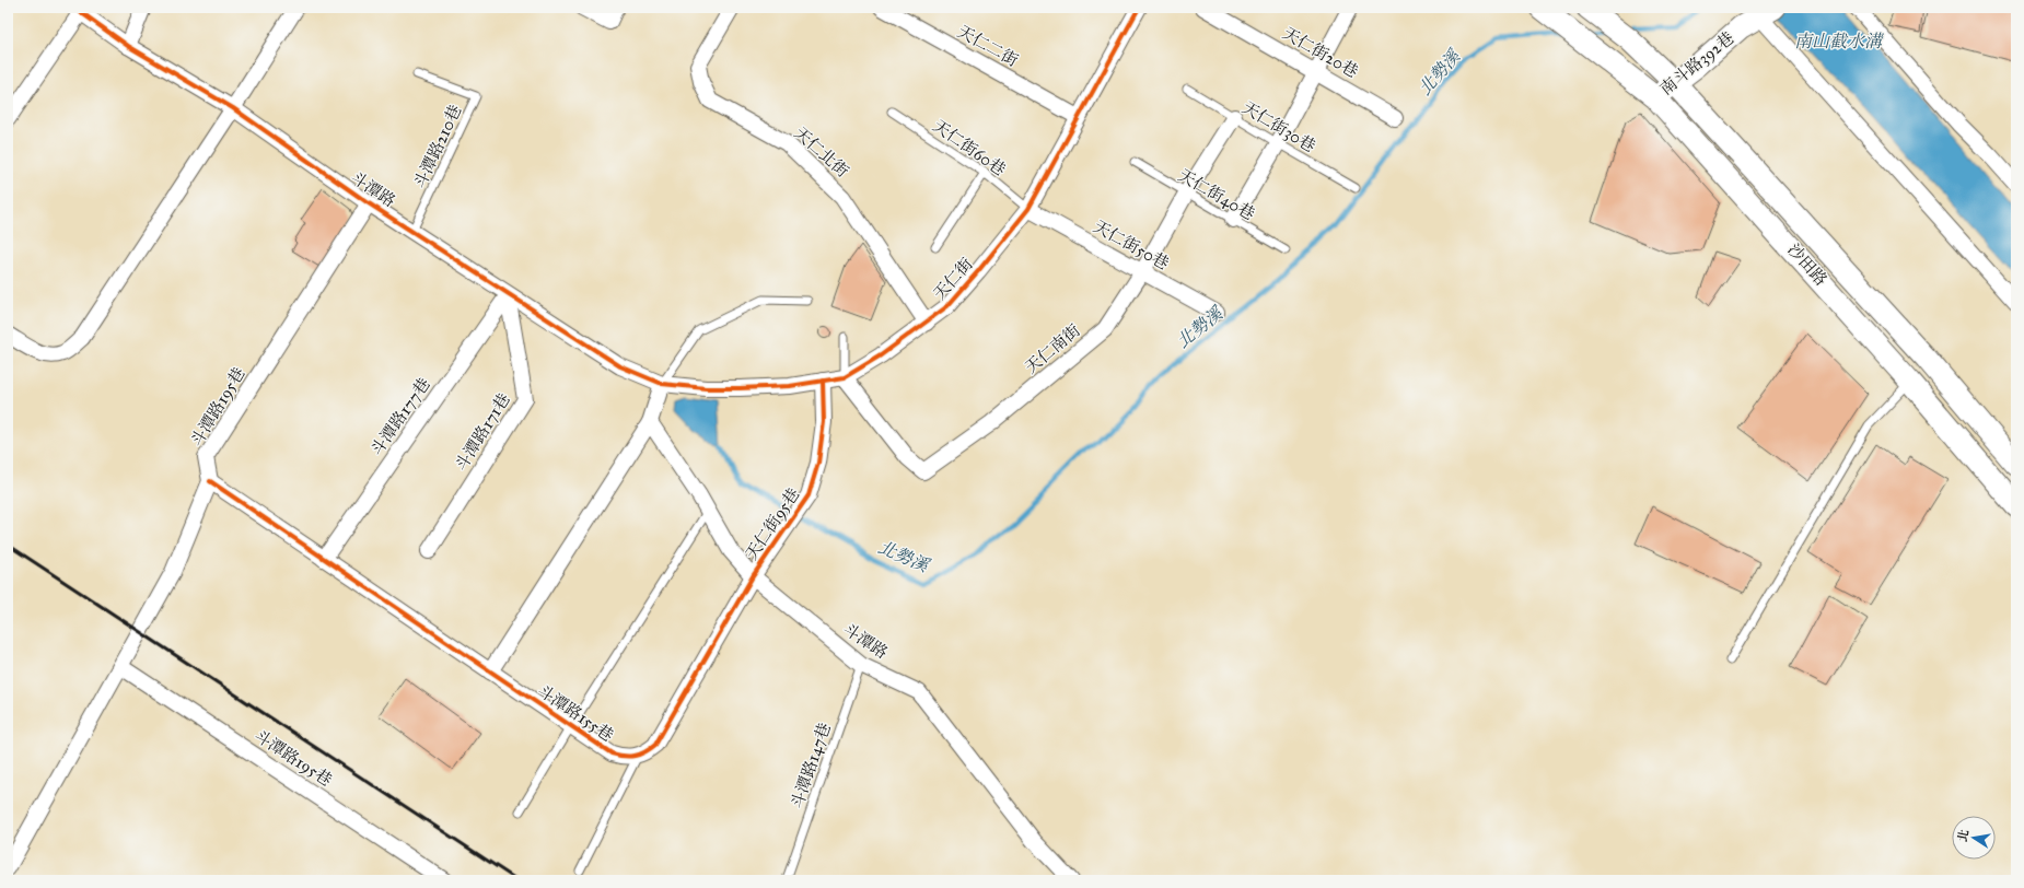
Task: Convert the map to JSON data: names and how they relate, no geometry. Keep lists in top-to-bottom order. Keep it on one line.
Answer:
{"streets":{"street":["天仁二街","天仁街20巷","南斗路392巷","天仁北街","斗潭路","天仁街50巷","沙田路","天仁街","天仁南街","斗潭路195巷","斗潭路177巷","斗潭路171巷","天仁街95巷","斗潭路155巷"],"lane":["天仁街30巷","斗潭路210巷","天仁街60巷","天仁街40巷","斗潭路147巷"]},"crossings":[["天仁二街","天仁街"],["南斗路392巷","沙田路"],["天仁街30巷","天仁南街"],["斗潭路210巷","斗潭路"],["天仁街60巷","天仁街50巷"],["天仁街60巷","天仁街"],["天仁北街","天仁街"],["斗潭路","天仁街"],["斗潭路","斗潭路195巷"],["斗潭路","斗潭路177巷"],["斗潭路","斗潭路171巷"],["斗潭路","天仁街95巷"],["斗潭路","斗潭路155巷"],["斗潭路","斗潭路147巷"],["天仁街40巷","天仁南街"],["天仁街50巷","天仁街"],["天仁街50巷","天仁南街"],["天仁街","天仁南街"],["天仁街","天仁街95巷"],["斗潭路195巷","斗潭路155巷"],["斗潭路177巷","斗潭路171巷"],["斗潭路177巷","斗潭路155巷"]],"water":["南山截水溝","北勢溪"],"north":"left"}
